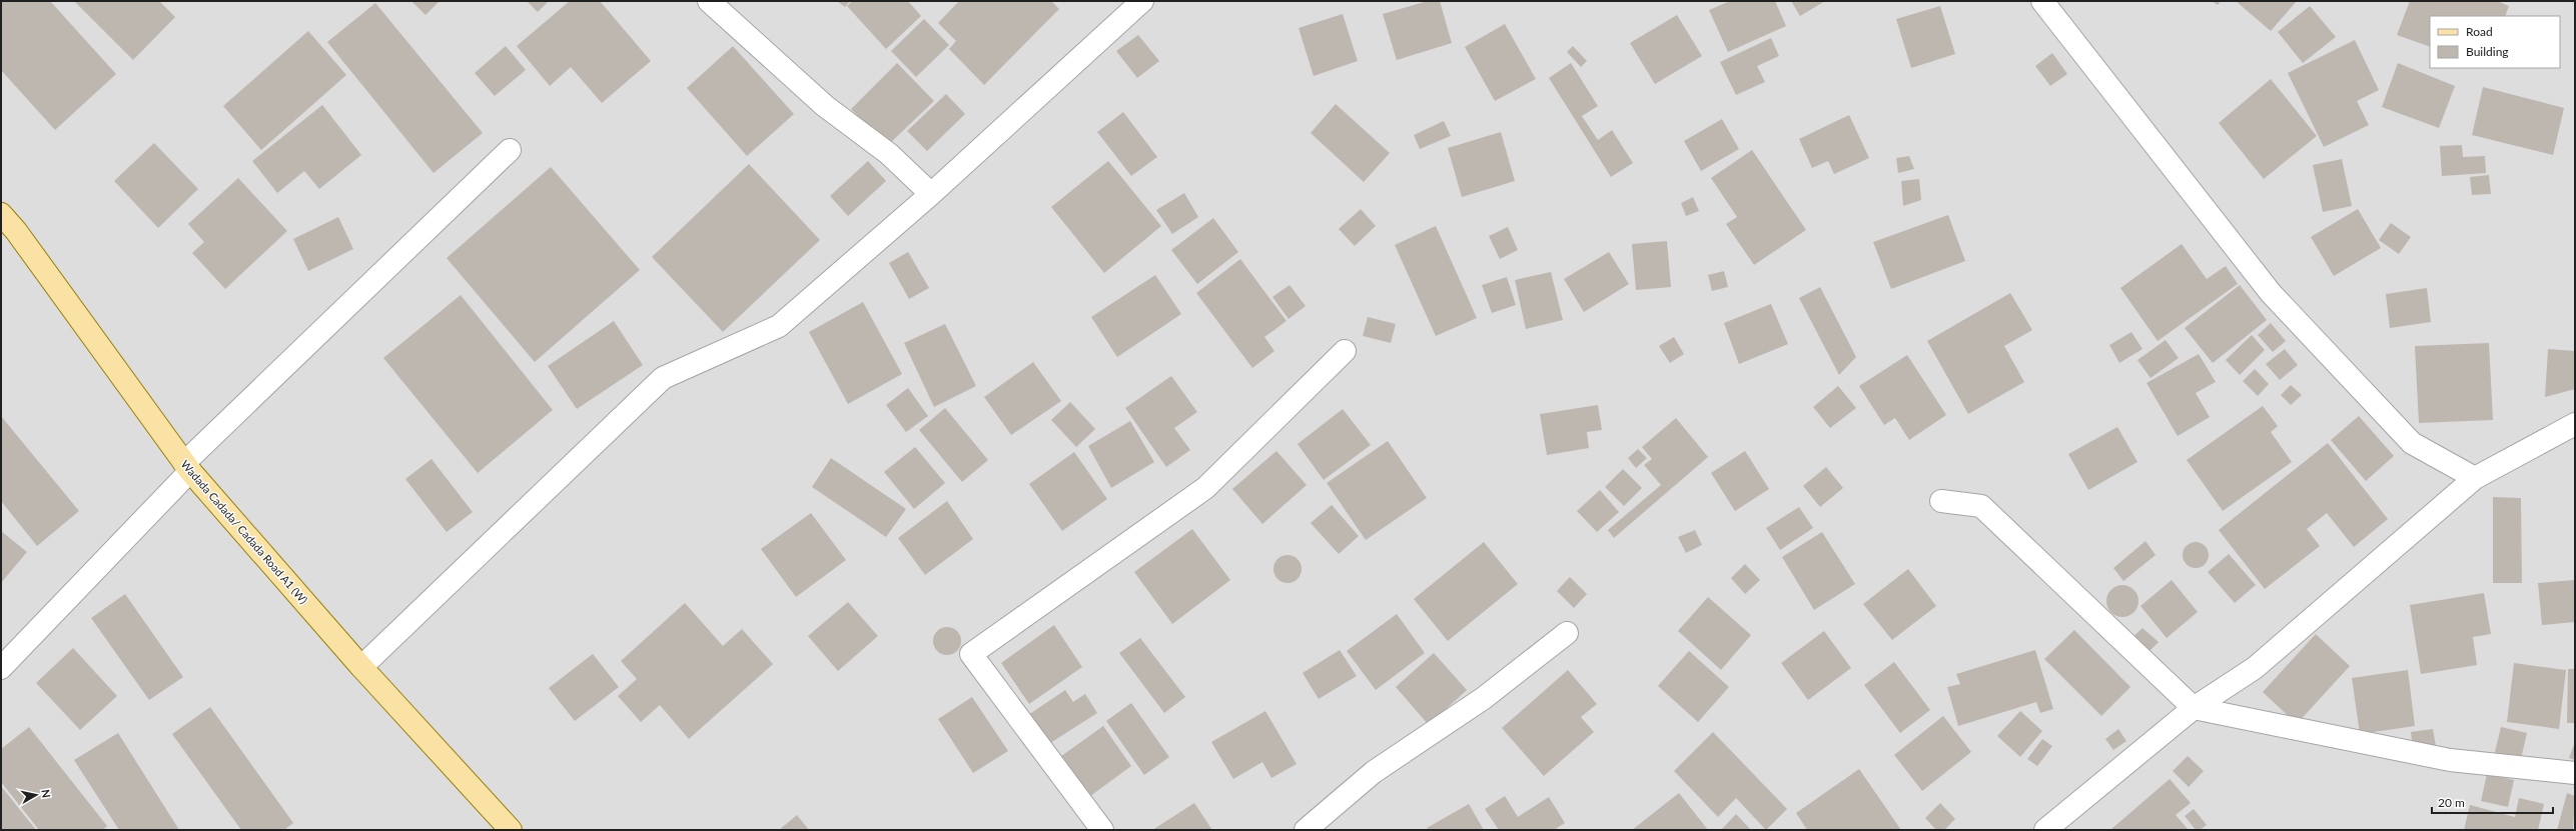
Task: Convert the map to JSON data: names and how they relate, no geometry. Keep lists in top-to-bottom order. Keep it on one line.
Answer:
{"streets":{"main road":["Wadada Cadada/ Cadada Road A1 (W)"]},"legend":["Road","Building"],"scale_bar":"20 m","north":"right"}
